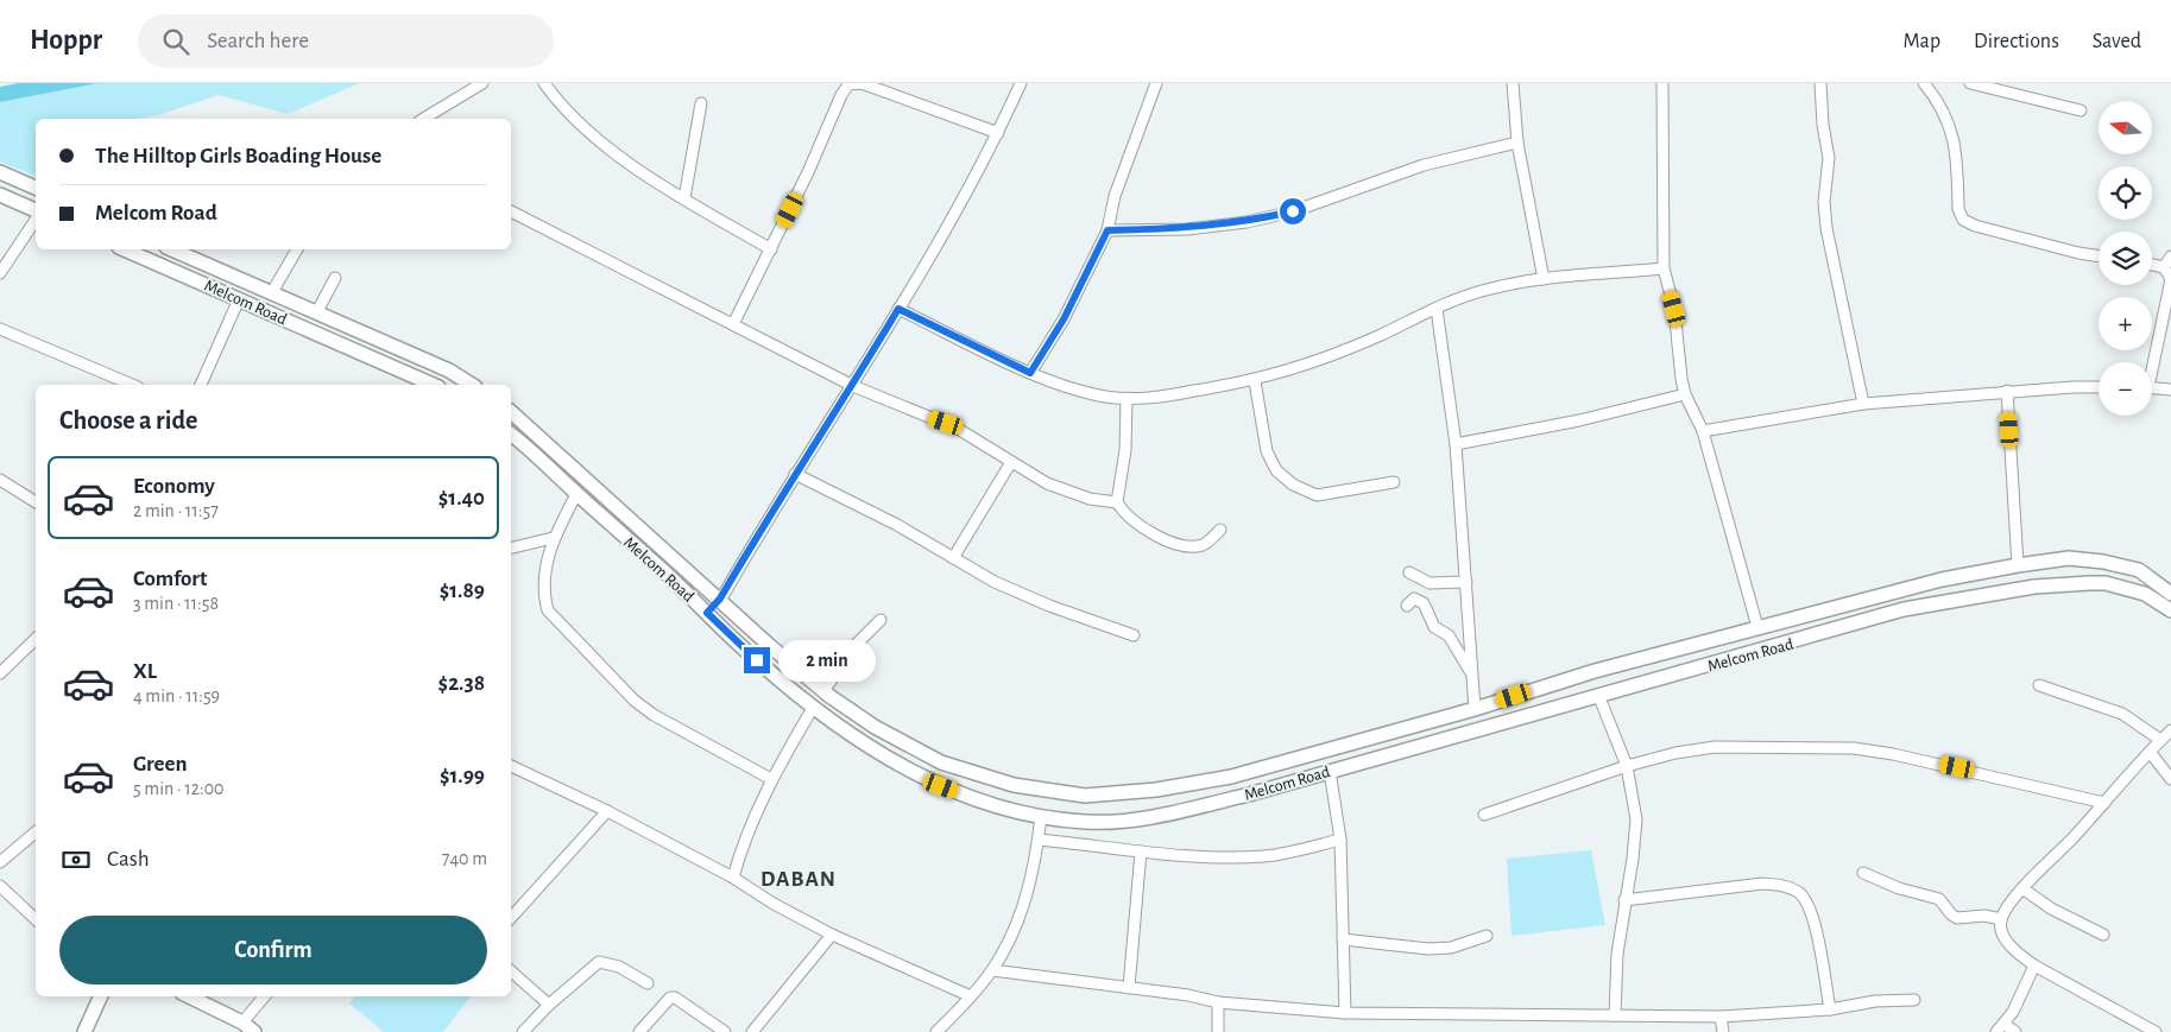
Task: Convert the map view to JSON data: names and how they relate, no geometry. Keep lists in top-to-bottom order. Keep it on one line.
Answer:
{"streets":{"main road":["Melcom Road"]},"districts":["DABAN"],"north":"left","page":{"header":"Hoppr","search":"Search here","nav":["Map","Directions","Saved"],"map_buttons":["+","−"],"banner":["The Hilltop Girls Boading House","Melcom Road"],"heading":"Choose a ride","list":[{"name":"Economy","note":"2 min · 11:57","value":"$1.40"},{"name":"Comfort","note":"3 min · 11:58","value":"$1.89"},{"name":"XL","note":"4 min · 11:59","value":"$2.38"},{"name":"Green","note":"5 min · 12:00","value":"$1.99"}],"bubble":"2 min","pay":["Cash","740 m"],"buttons":"Confirm"}}
